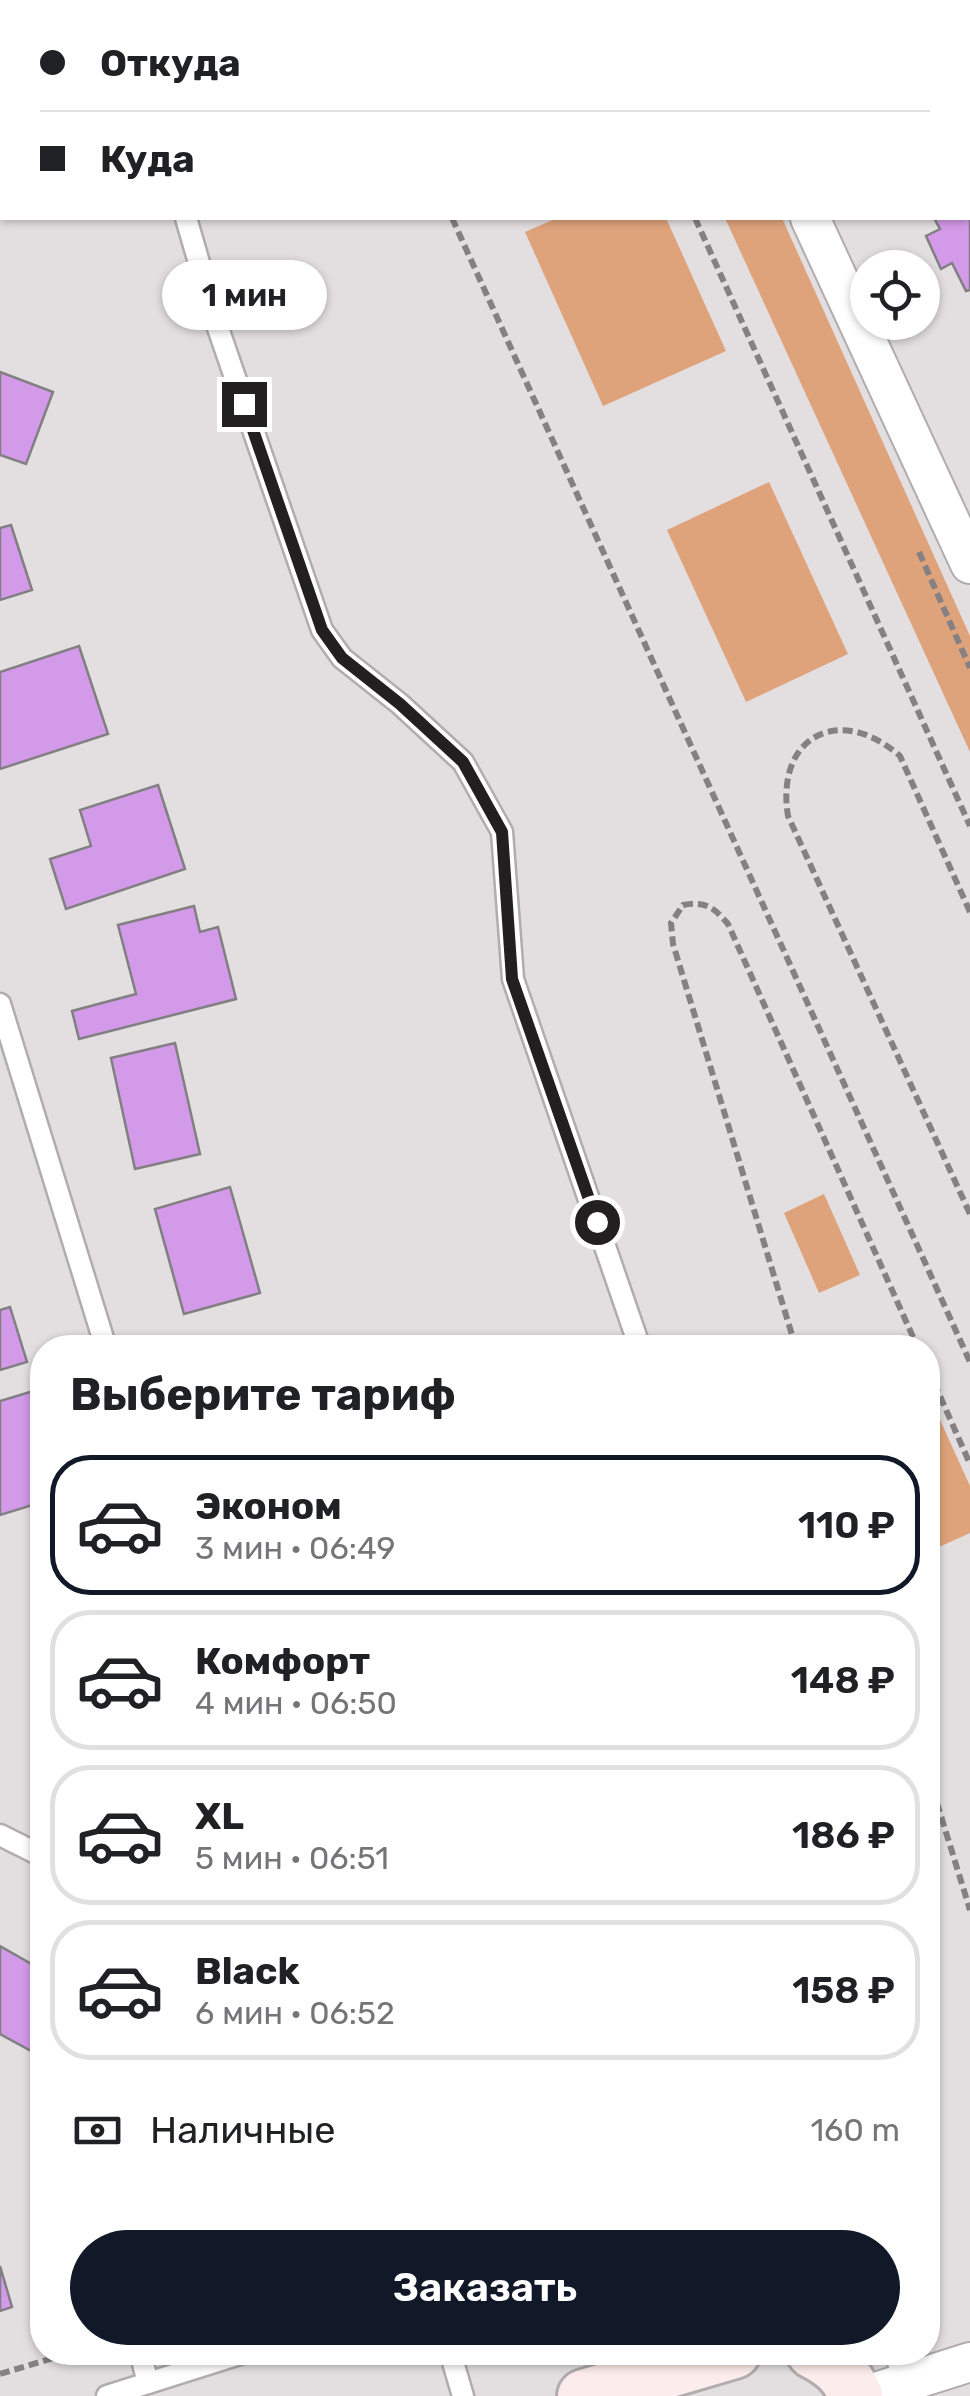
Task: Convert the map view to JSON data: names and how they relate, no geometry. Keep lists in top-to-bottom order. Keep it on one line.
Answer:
{"page":{"banner":["Откуда","Куда"],"bubble":"1 мин","heading":"Выберите тариф","list":[{"name":"Эконом","note":"3 мин · 06:49","value":"110 ₽"},{"name":"Комфорт","note":"4 мин · 06:50","value":"148 ₽"},{"name":"XL","note":"5 мин · 06:51","value":"186 ₽"},{"name":"Black","note":"6 мин · 06:52","value":"158 ₽"}],"pay":["Наличные","160 m"],"buttons":"Заказать"}}
